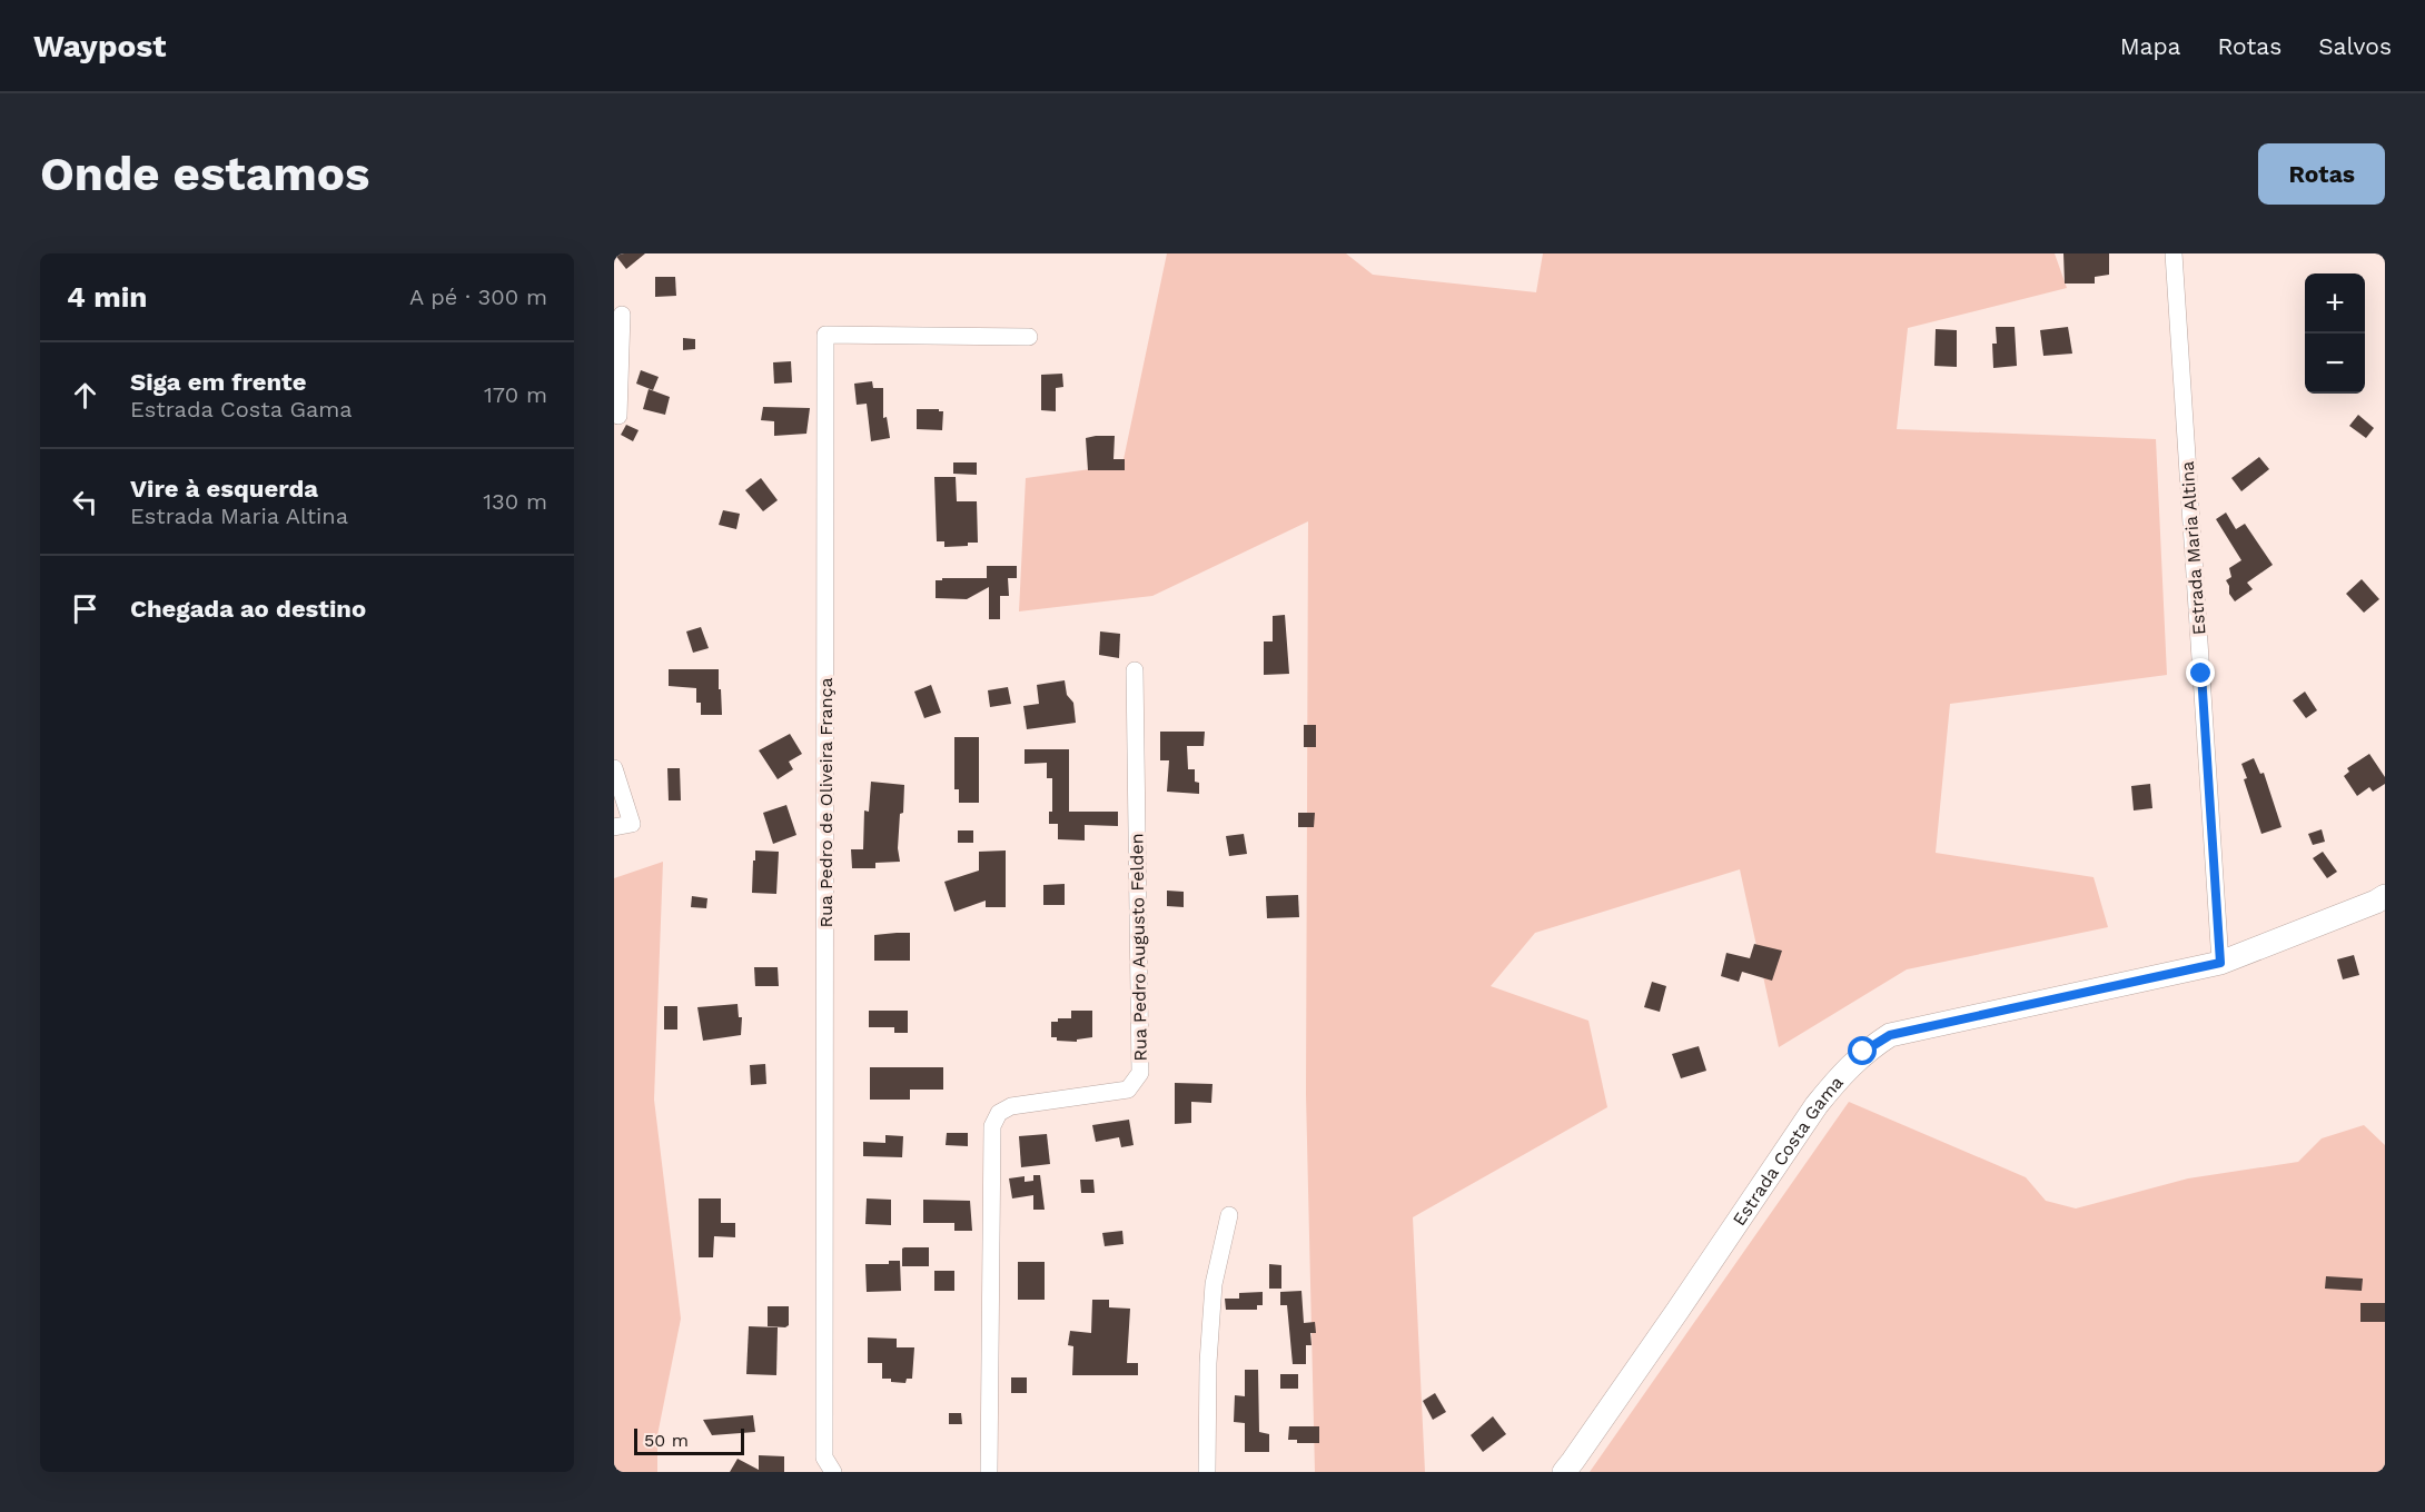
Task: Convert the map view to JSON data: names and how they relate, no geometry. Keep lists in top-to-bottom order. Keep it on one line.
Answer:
{"streets":{"main road":["Estrada Costa Gama"],"street":["Estrada Maria Altina","Rua Pedro de Oliveira França","Rua Pedro Augusto Felden"]},"crossings":[["Estrada Maria Altina","Estrada Costa Gama"]],"scale_bar":"50 m","page":{"header":"Waypost","nav":["Mapa","Rotas","Salvos"],"buttons":"Rotas","title":"Onde estamos","heading":["4 min","A pé · 300 m"],"map_buttons":["+","−"],"list":[["Siga em frente","Estrada Costa Gama","170 m"],["Vire à esquerda","Estrada Maria Altina","130 m"],"Chegada ao destino"],"scale":"50 m"}}
